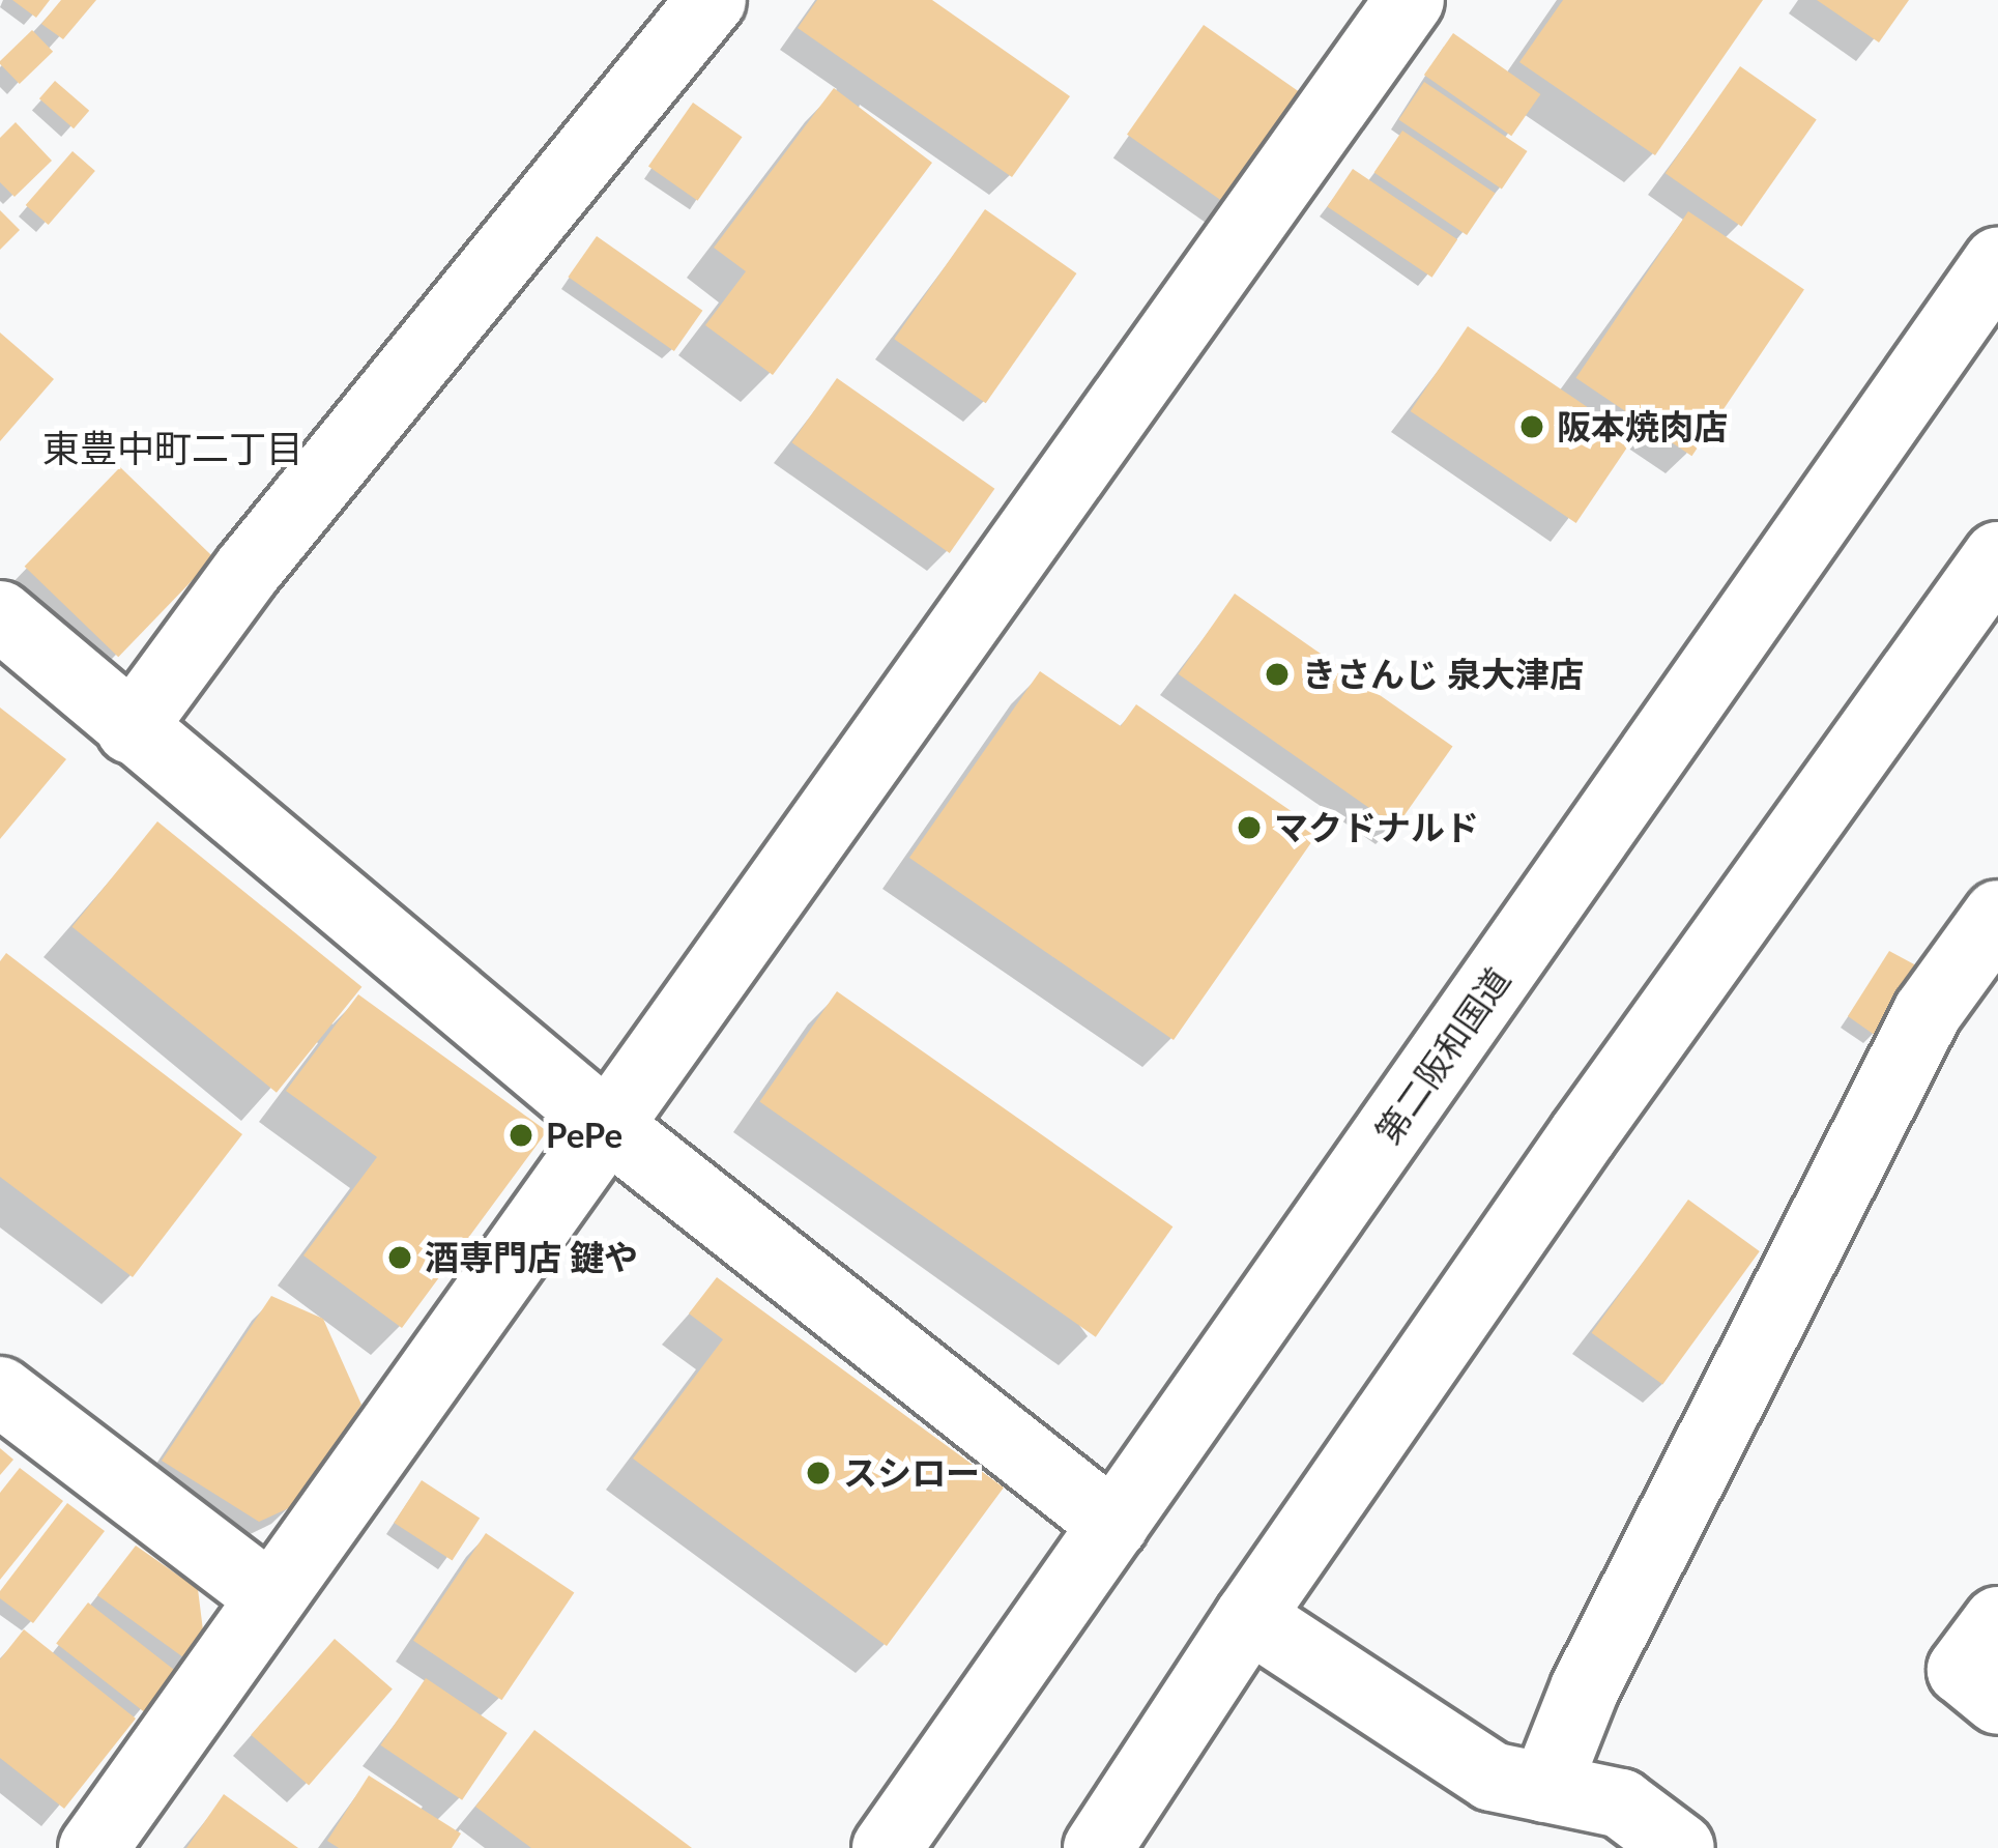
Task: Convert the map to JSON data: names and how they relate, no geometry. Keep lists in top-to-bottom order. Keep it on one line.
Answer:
{"streets":{"main road":["第二阪和国道"]},"districts":["東豊中町二丁目"],"places":["阪本焼肉店","きさんじ 泉大津店","マクドナルド","PePe","酒専門店 鍵や","スシロー"]}
